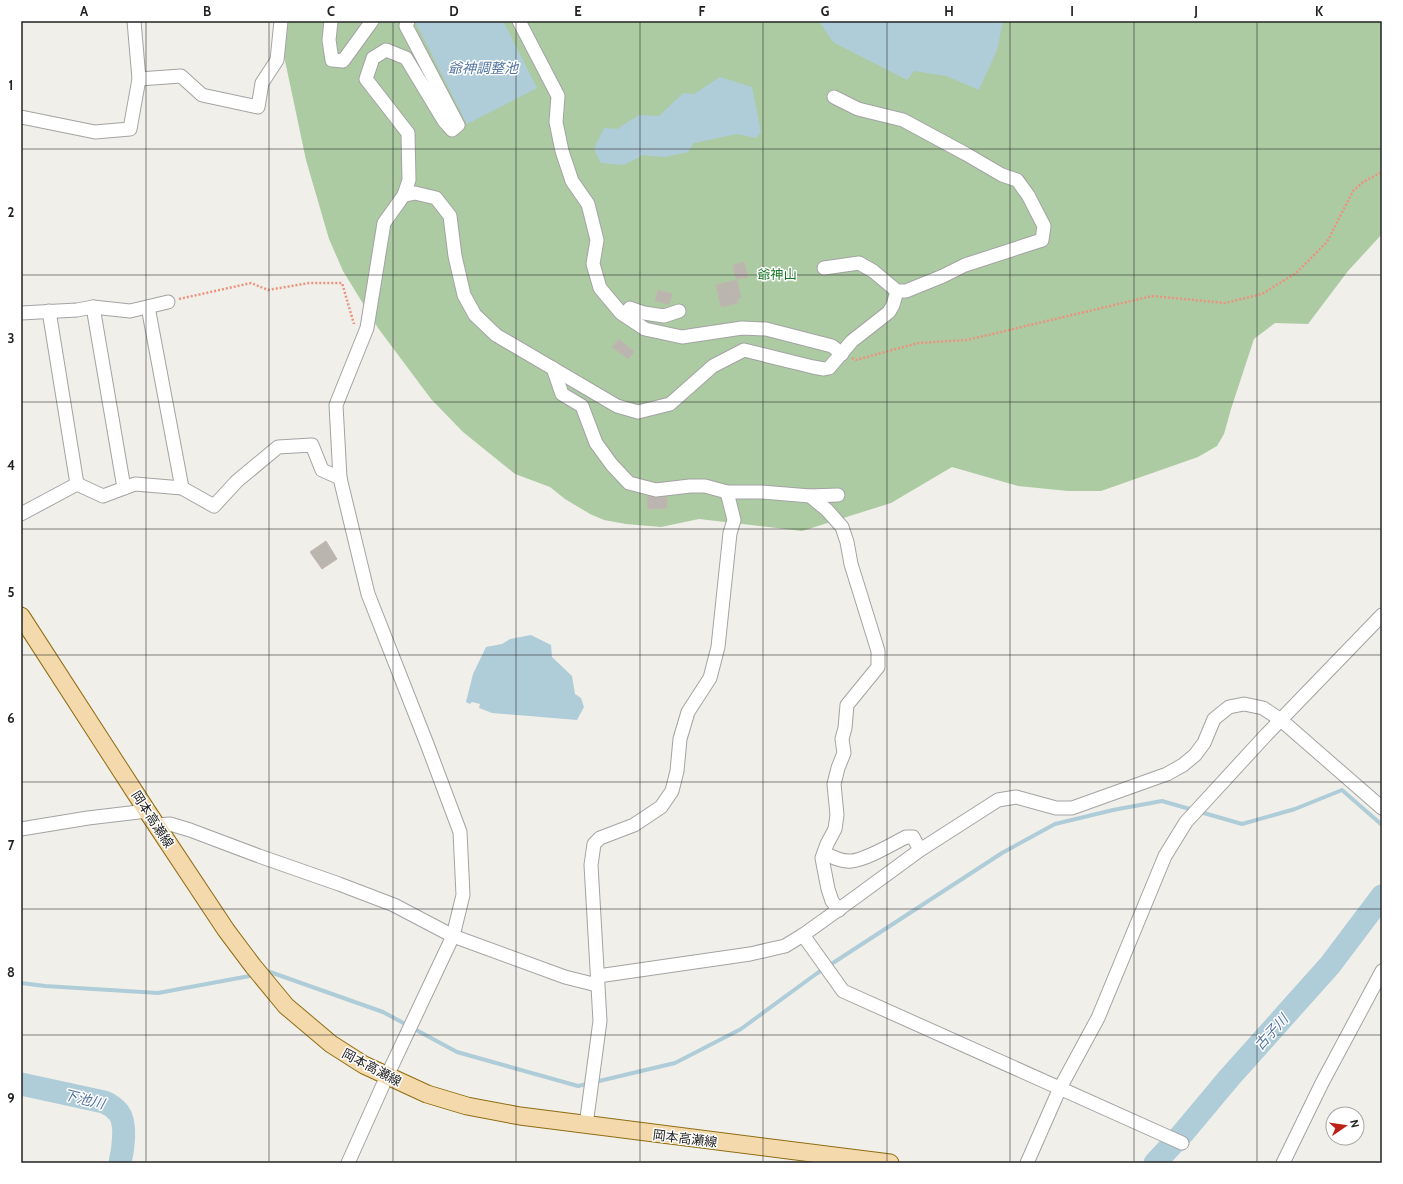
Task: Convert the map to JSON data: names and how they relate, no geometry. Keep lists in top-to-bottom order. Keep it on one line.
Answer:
{"streets":{"main road":["岡本高瀬線"]},"water":["爺神調整池","古子川","下池川"],"parks":["爺神山"],"north":"right","grid":{"columns":["A","B","C","D","E","F","G","H","I","J","K"],"rows":["1","2","3","4","5","6","7","8","9"]}}
